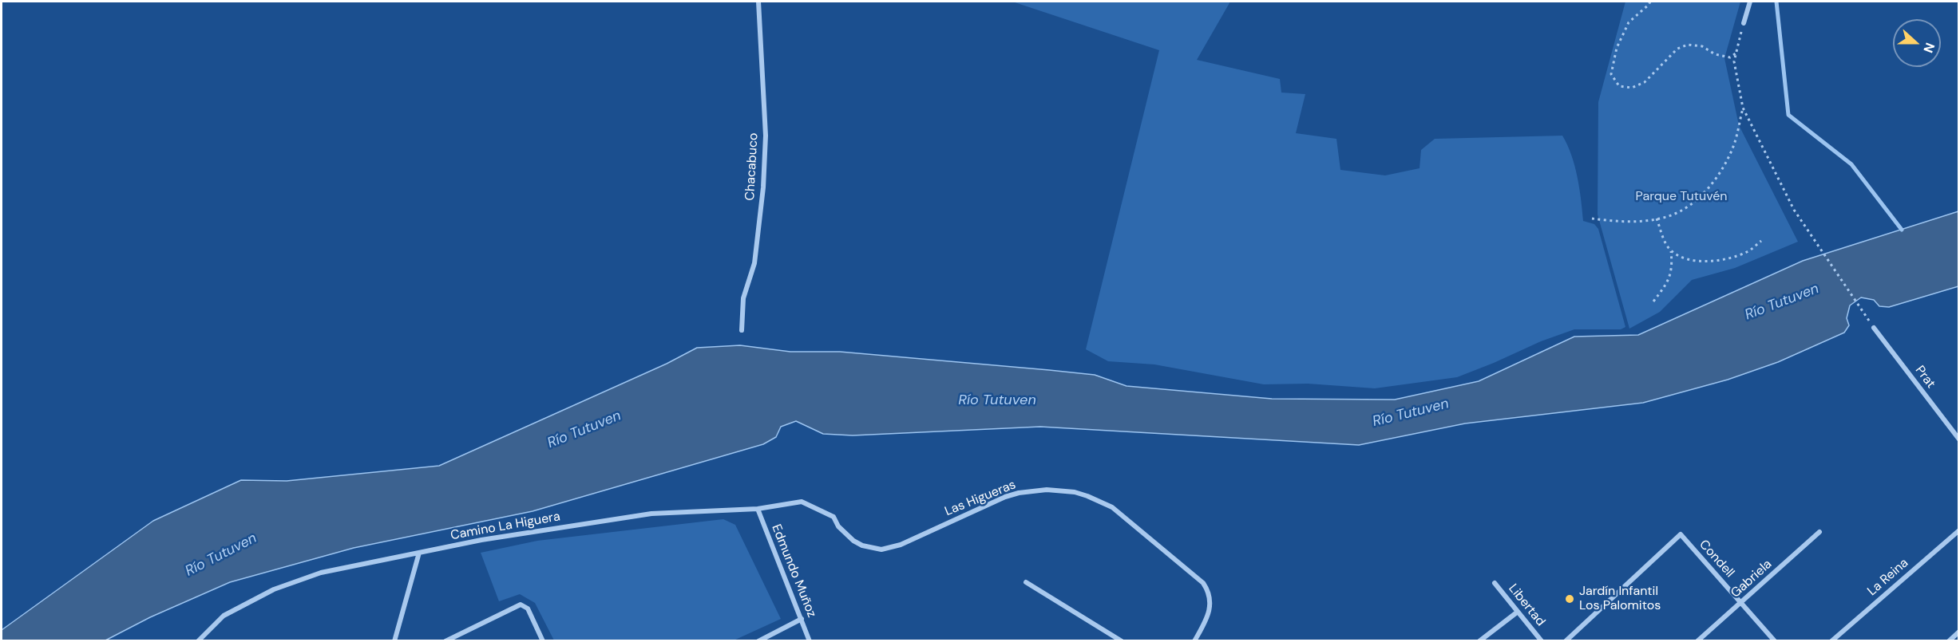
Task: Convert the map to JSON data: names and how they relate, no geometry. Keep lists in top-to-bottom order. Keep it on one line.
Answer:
{"streets":{"street":["Chacabuco","Prat","Las Higueras","Camino La Higuera","Condell","Edmundo Muñoz","La Reina","Gabriela","Libertad"]},"crossings":[["Las Higueras","Camino La Higuera"],["Camino La Higuera","Edmundo Muñoz"],["Condell","Gabriela"]],"water":["Río Tutuven"],"parks":["Parque Tutuvén"],"places":["Jardín Infantil Los Palomitos"],"north":"right"}
